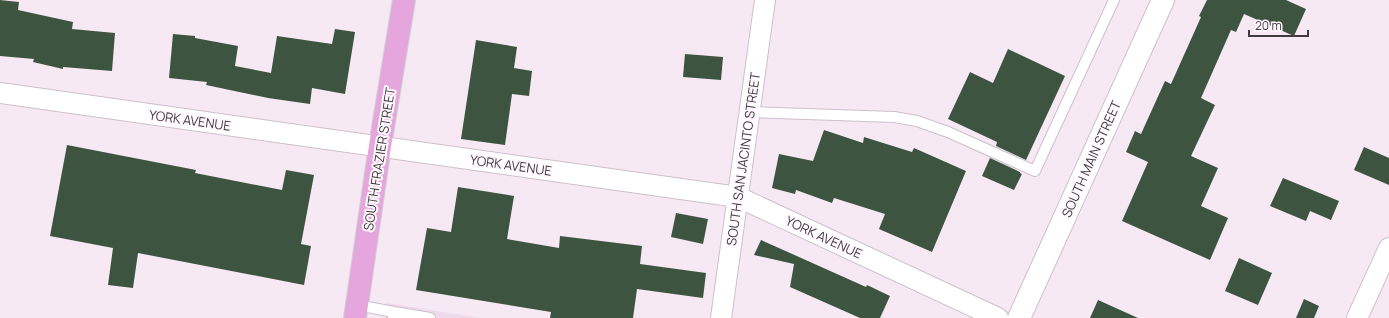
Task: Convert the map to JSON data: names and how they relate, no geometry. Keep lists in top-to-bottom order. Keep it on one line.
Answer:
{"streets":{"main road":["SOUTH FRAZIER STREET"],"street":["YORK AVENUE","SOUTH SAN JACINTO STREET","SOUTH MAIN STREET"]},"crossings":[["YORK AVENUE","SOUTH FRAZIER STREET"],["YORK AVENUE","SOUTH SAN JACINTO STREET"]],"scale_bar":"20 m"}
